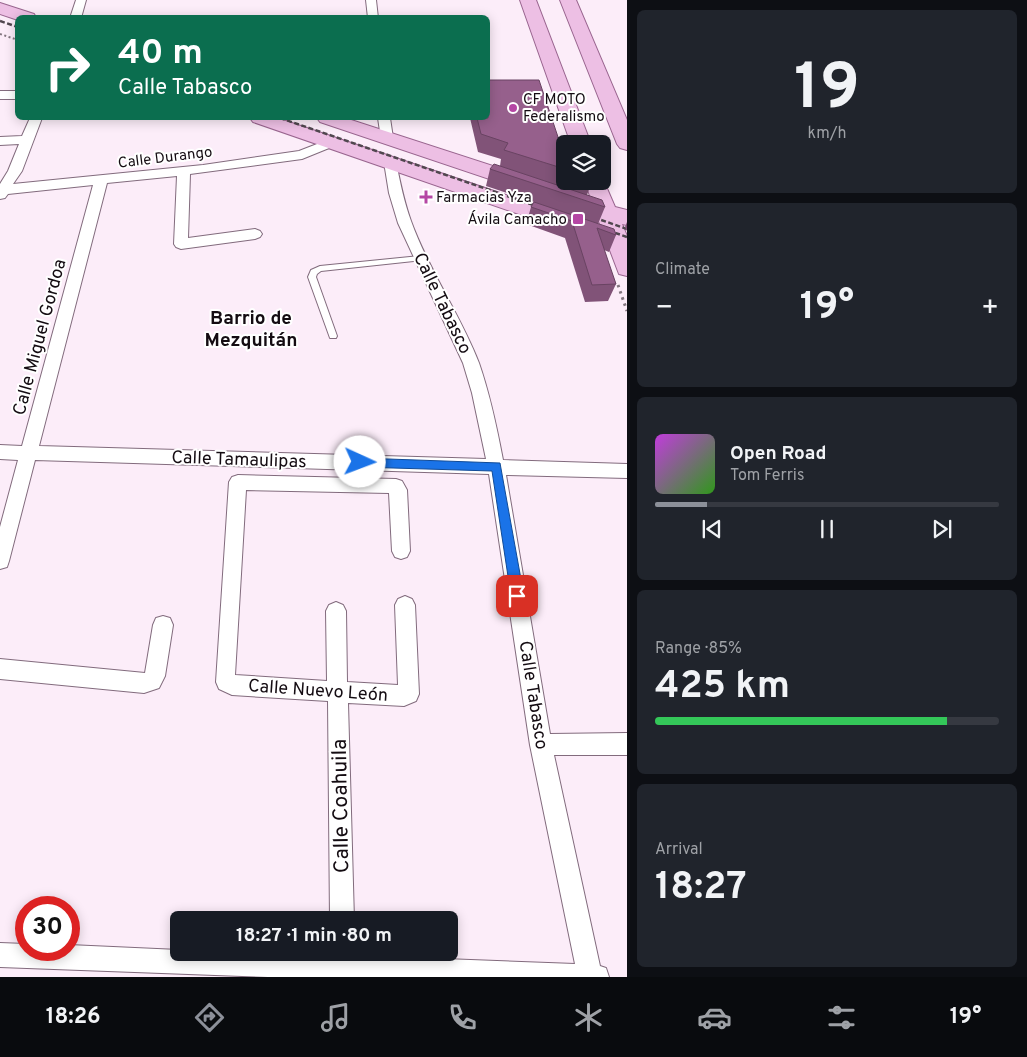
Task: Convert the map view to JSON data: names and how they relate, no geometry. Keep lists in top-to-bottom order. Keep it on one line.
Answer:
{"streets":{"street":["Calle Durango","Calle Tabasco","Calle Miguel Gordoa","Calle Tamaulipas","Calle Nuevo León","Calle Coahuila"]},"crossings":[["Calle Durango","Calle Miguel Gordoa"],["Calle Tabasco","Calle Tamaulipas"],["Calle Miguel Gordoa","Calle Tamaulipas"],["Calle Nuevo León","Calle Coahuila"]],"districts":["Barrio de Mezquitán"],"places":{"other":["CF MOTO Federalismo"],"health":["Farmacias Yza"],"transit":["Ávila Camacho"]},"page":{"tile":[["19","km/h"],"Climate",["Range · 85%","425 km"],["Arrival","18:27"]],"turn":["40 m","Calle Tabasco"],"heat":["−","19°","+"],"song":["Open Road","Tom Ferris"],"limit":"30","trip":"18:27 · 1 min · 80 m","tabs":["18:26","19°"]}}
